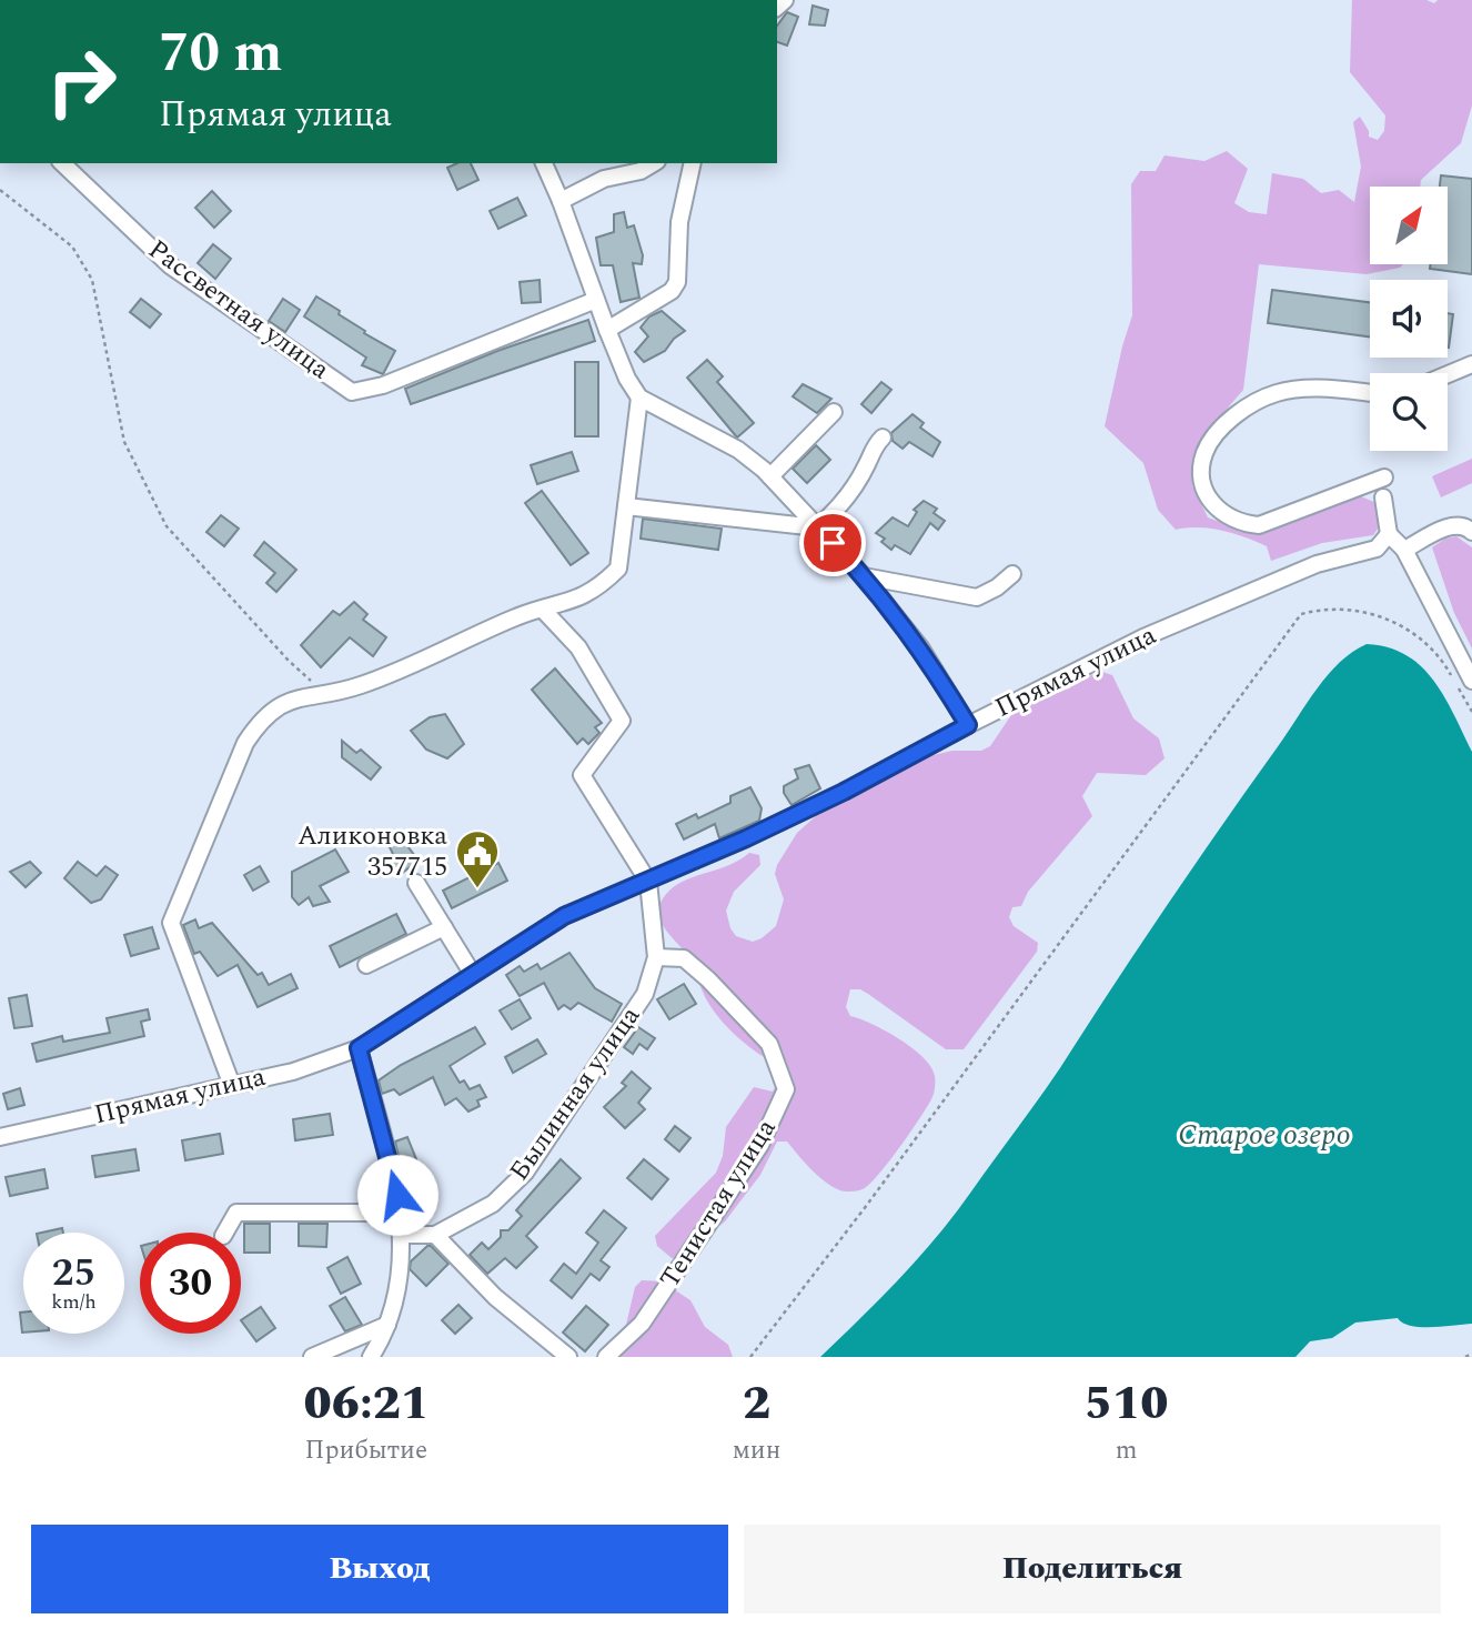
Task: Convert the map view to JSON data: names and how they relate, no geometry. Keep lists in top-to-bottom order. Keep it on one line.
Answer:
{"streets":{"street":["Рассветная улица","Прямая улица","Былинная улица","Тенистая улица"]},"crossings":[["Прямая улица","Былинная улица"],["Былинная улица","Тенистая улица"]],"water":["Старое озеро"],"places":{"public building":["Аликоновка 357715"]},"north":"top right","page":{"turn":["70 m","Прямая улица"],"speed":"25 km/h","limit":"30","eta":["06:21","Прибытие","2","мин","510","m"],"buttons":["Выход","Поделиться"]}}
